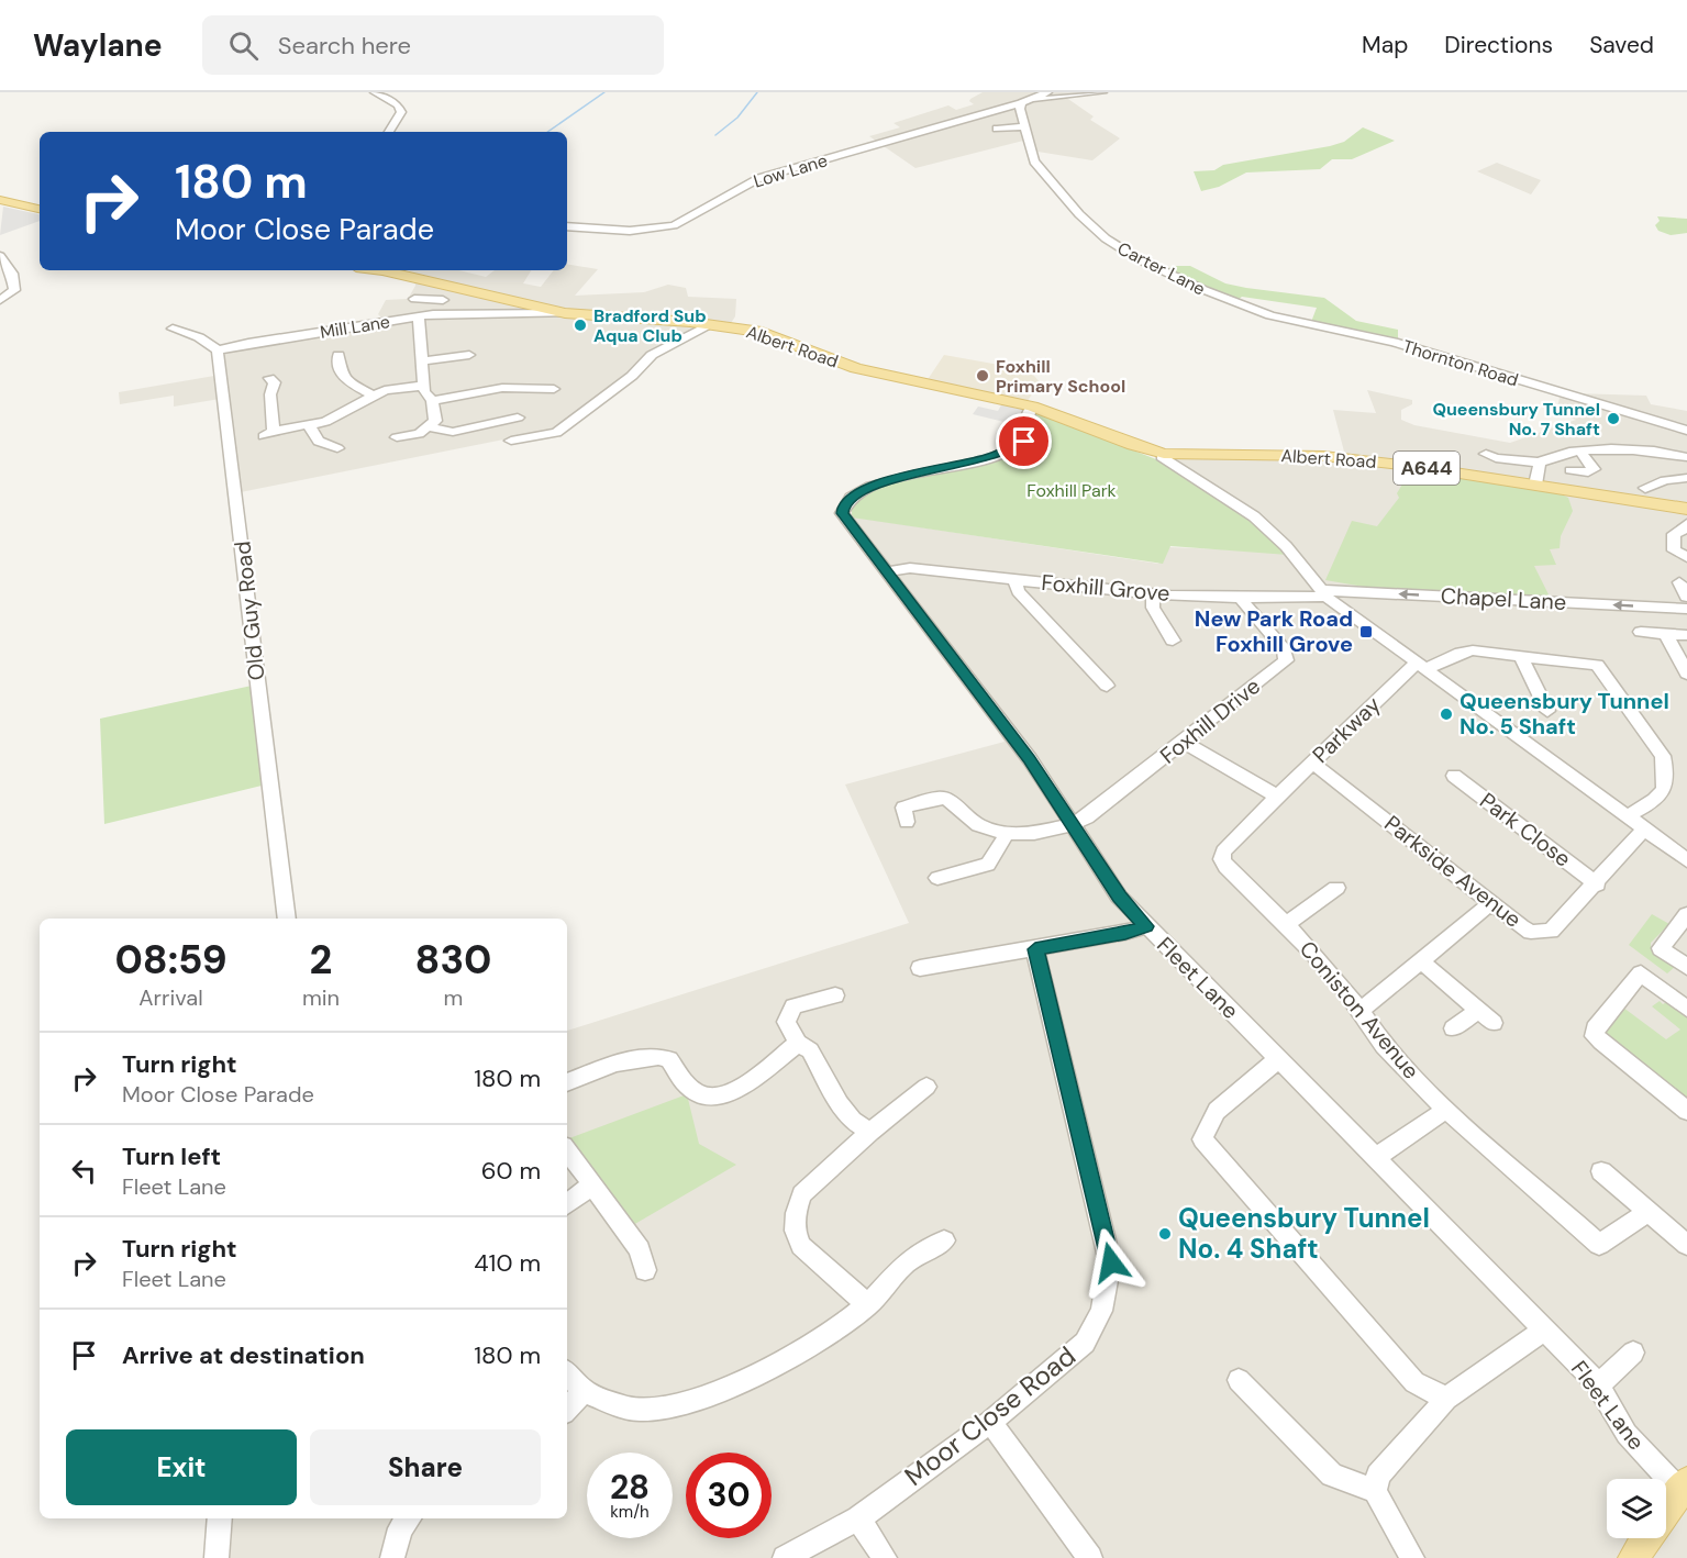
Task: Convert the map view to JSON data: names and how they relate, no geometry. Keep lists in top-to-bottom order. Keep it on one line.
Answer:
{"streets":{"main road":["Albert Road","A644"],"street":["Low Lane","Carter Lane","Mill Lane","Thornton Road","Foxhill Grove","Chapel Lane","Old Guy Road","Foxhill Drive","Parkway","Park Close","Parkside Avenue","Fleet Lane","Coniston Avenue","Moor Close Road"]},"crossings":[["Low Lane","Carter Lane"],["Carter Lane","Thornton Road"],["Mill Lane","Albert Road"],["Mill Lane","Old Guy Road"],["Albert Road","A644"],["Albert Road","Fleet Lane"],["A644","Fleet Lane"],["Foxhill Grove","Chapel Lane"],["Foxhill Grove","Foxhill Drive"],["Foxhill Grove","Fleet Lane"],["Foxhill Drive","Fleet Lane"],["Parkway","Parkside Avenue"],["Parkway","Coniston Avenue"],["Park Close","Parkside Avenue"]],"parks":["Foxhill Park"],"places":{"other":["Bradford Sub Aqua Club","Foxhill Primary School","Queensbury Tunnel No. 7 Shaft","Queensbury Tunnel No. 5 Shaft","Queensbury Tunnel No. 4 Shaft"],"transit":["New Park Road Foxhill Grove"]},"page":{"header":"Waylane","search":"Search here","nav":["Map","Directions","Saved"],"turn":["180 m","Moor Close Parade"],"eta":["08:59","Arrival","2","min","830","m"],"list":[{"name":"Turn right","note":"Moor Close Parade","value":"180 m"},{"name":"Turn left","note":"Fleet Lane","value":"60 m"},{"name":"Turn right","note":"Fleet Lane","value":"410 m"},{"name":"Arrive at destination","value":"180 m"}],"buttons":["Exit","Share"],"speed":"28 km/h","limit":"30"}}
